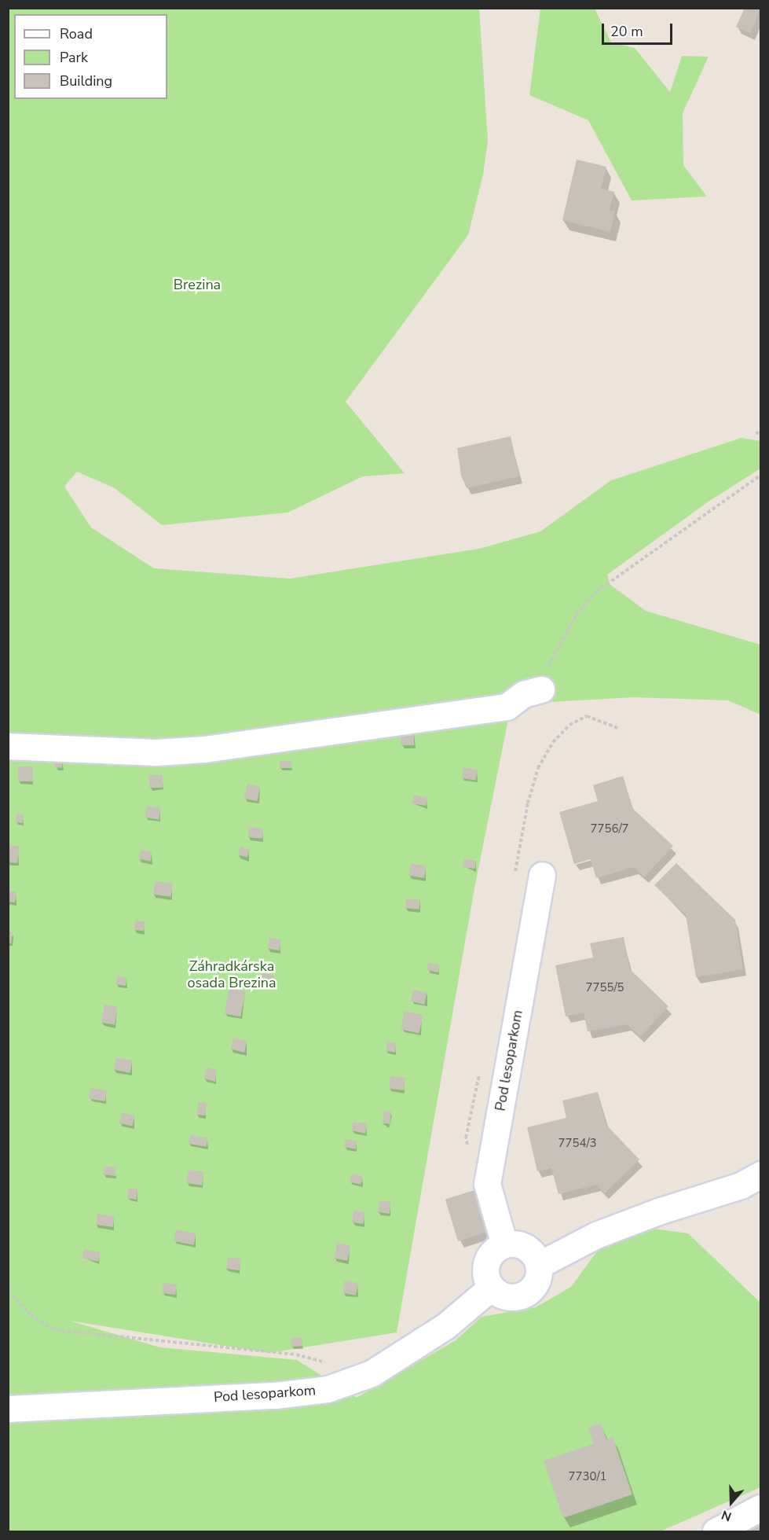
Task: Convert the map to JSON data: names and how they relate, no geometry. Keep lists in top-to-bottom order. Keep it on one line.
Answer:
{"streets":{"street":["Pod lesoparkom"]},"parks":["Brezina","Záhradkárska osada Brezina"],"house_numbers":["7756/7","7755/5","7754/3","7730/1"],"legend":["Road","Park","Building"],"scale_bar":"20 m","north":"bottom"}
